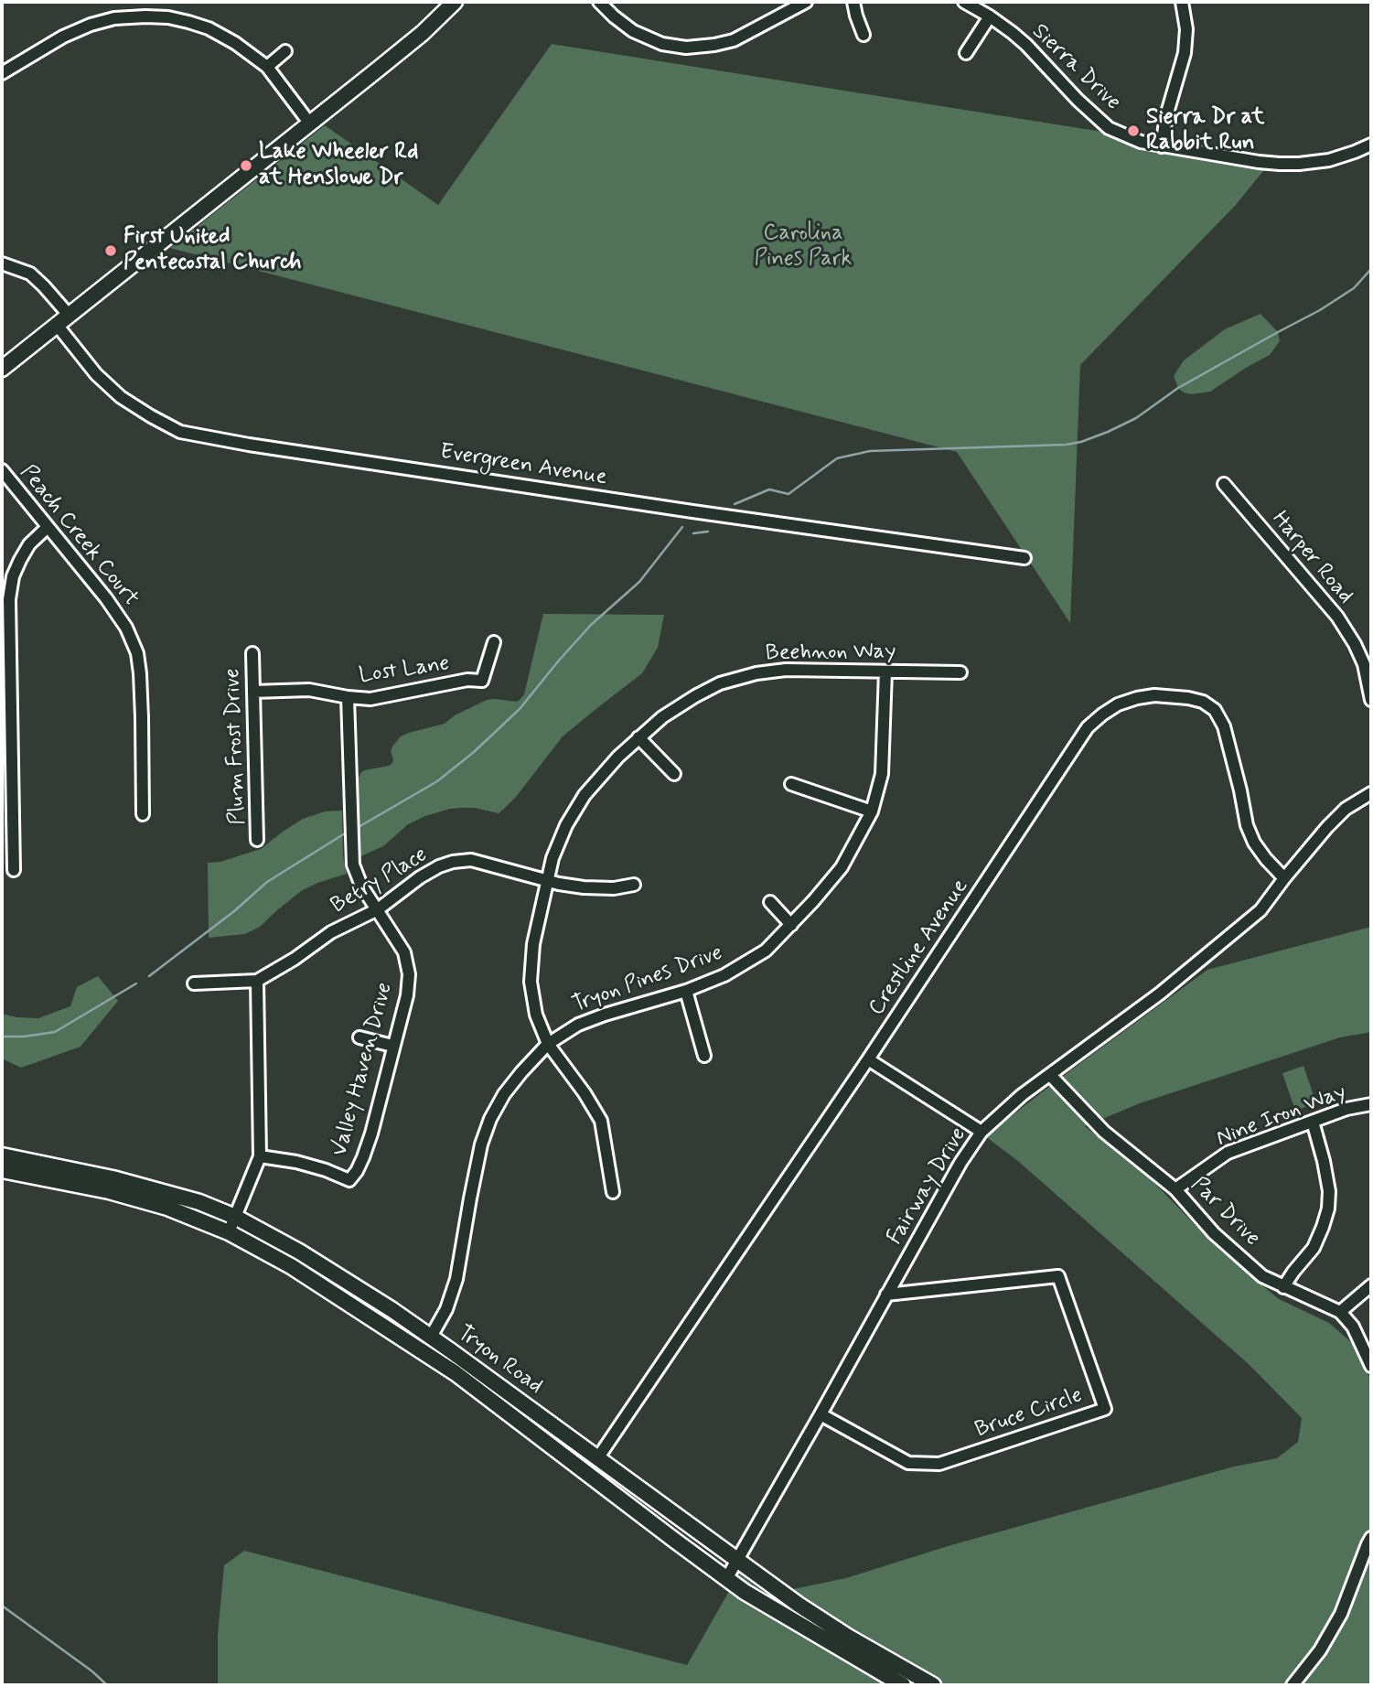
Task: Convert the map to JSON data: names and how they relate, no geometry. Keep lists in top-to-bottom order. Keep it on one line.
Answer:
{"streets":{"main road":["Tryon Road"],"street":["Sierra Drive","Evergreen Avenue","Peach Creek Court","Harper Road","Beehnon Way","Lost Lane","Plum Frost Drive","Betry Place","Crestline Avenue","Tryon Pines Drive","Valley Haven Drive","Nine Iron Way","Fairway Drive","Par Drive","Bruce Circle"]},"crossings":[["Beehnon Way","Betry Place"],["Beehnon Way","Tryon Pines Drive"],["Lost Lane","Plum Frost Drive"],["Lost Lane","Valley Haven Drive"],["Betry Place","Valley Haven Drive"],["Crestline Avenue","Fairway Drive"],["Crestline Avenue","Tryon Road"],["Tryon Pines Drive","Tryon Road"],["Nine Iron Way","Par Drive"],["Fairway Drive","Par Drive"],["Fairway Drive","Tryon Road"],["Fairway Drive","Bruce Circle"]],"parks":["Carolina Pines Park"],"places":["Sierra Dr at Rabbit Run","Lake Wheeler Rd at Henslowe Dr","First United Pentecostal Church"]}
